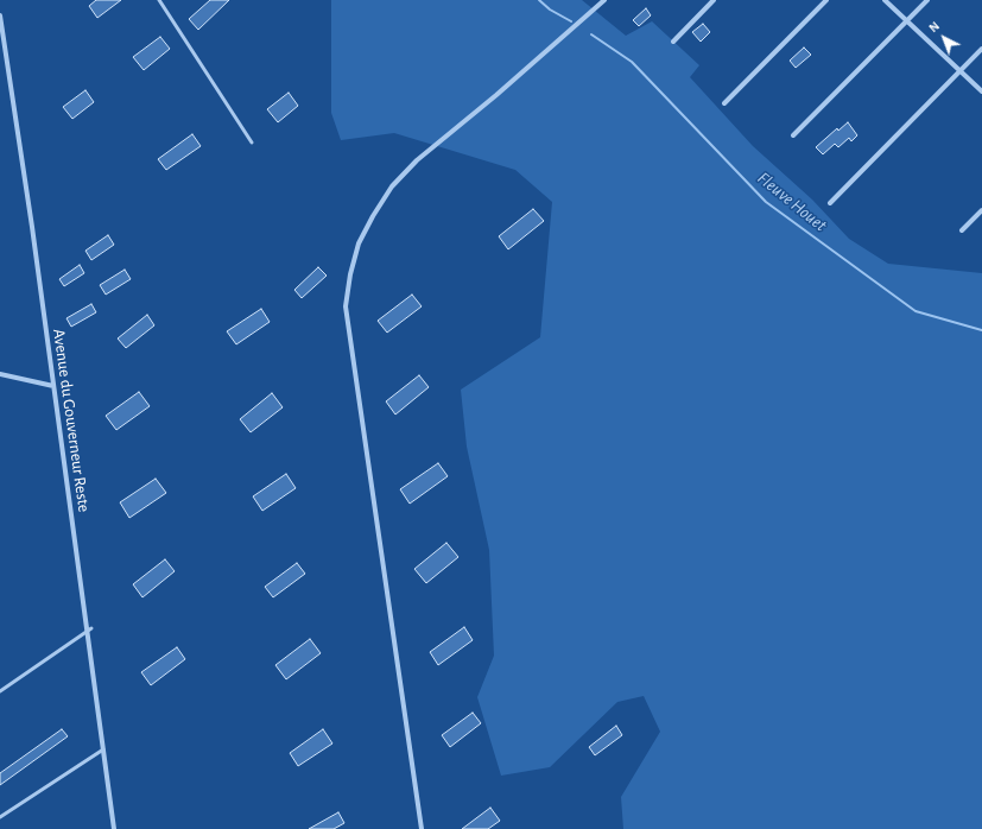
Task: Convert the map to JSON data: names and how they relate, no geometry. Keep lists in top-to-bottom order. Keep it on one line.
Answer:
{"streets":{"street":["Avenue du Gouverneur Reste"]},"water":["Fleuve Houet"],"north":"top left"}
